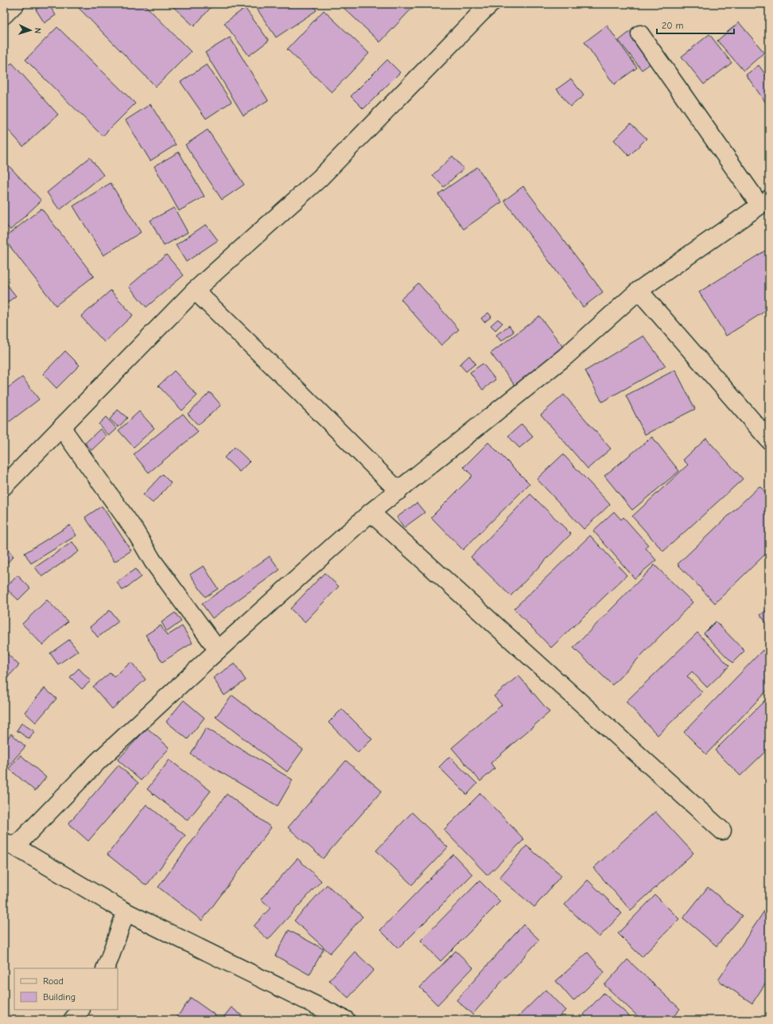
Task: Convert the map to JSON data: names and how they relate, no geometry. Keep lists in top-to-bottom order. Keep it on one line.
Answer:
{"legend":["Road","Building"],"scale_bar":"20 m","north":"right"}
